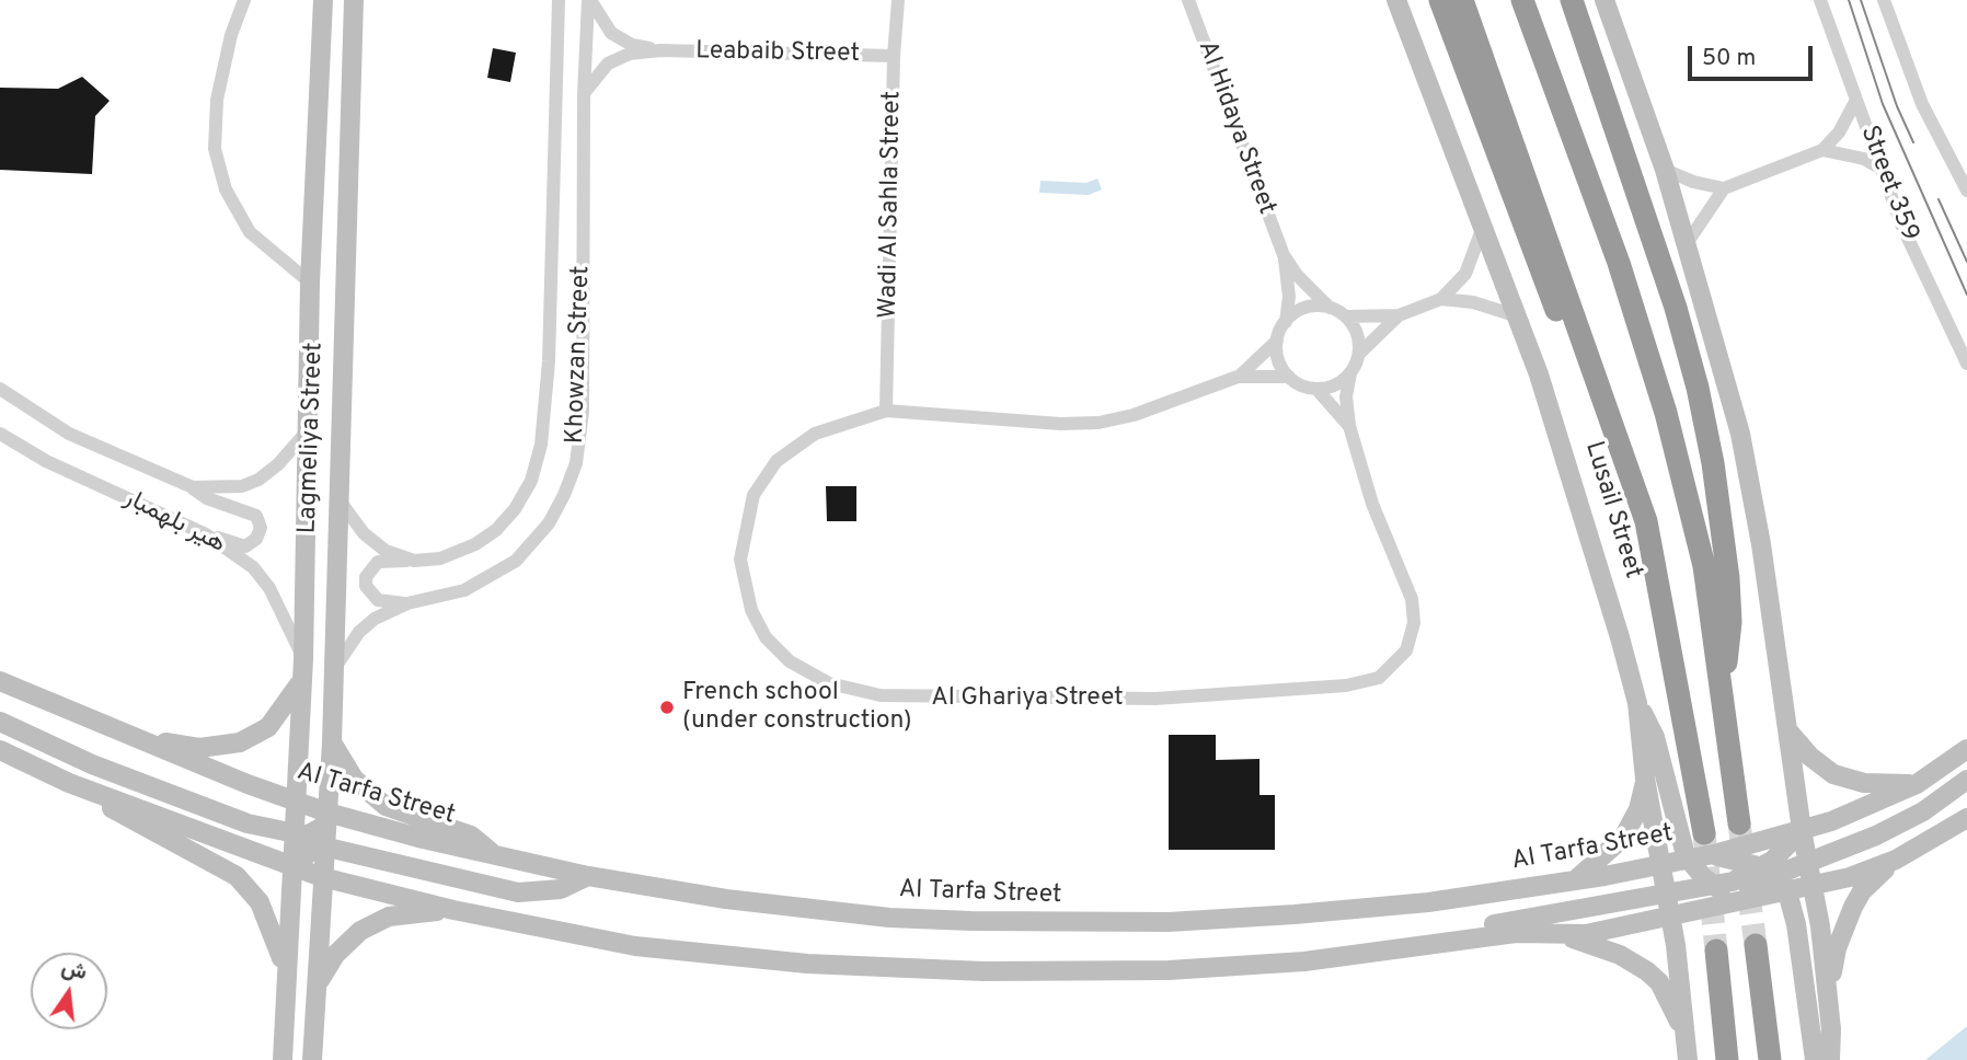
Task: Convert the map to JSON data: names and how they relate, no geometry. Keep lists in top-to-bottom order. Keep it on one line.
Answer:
{"streets":{"highway":["Lusail Street"],"main road":["Lagmeliya Street","Al Tarfa Street"],"street":["Leabaib Street","Al Hidaya Street","Street 359","Wadi Al Sahla Street","Khowzan Street","هير بلهمبار","Al Ghariya Street"]},"crossings":[["Leabaib Street","Wadi Al Sahla Street"],["Leabaib Street","Khowzan Street"],["Al Hidaya Street","Al Ghariya Street"],["Wadi Al Sahla Street","Al Ghariya Street"],["Khowzan Street","Lagmeliya Street"],["Lagmeliya Street","هير بلهمبار"],["Lagmeliya Street","Al Tarfa Street"],["Lusail Street","Al Tarfa Street"]],"places":["French school (under construction)"],"scale_bar":"50 m","north":"top"}
